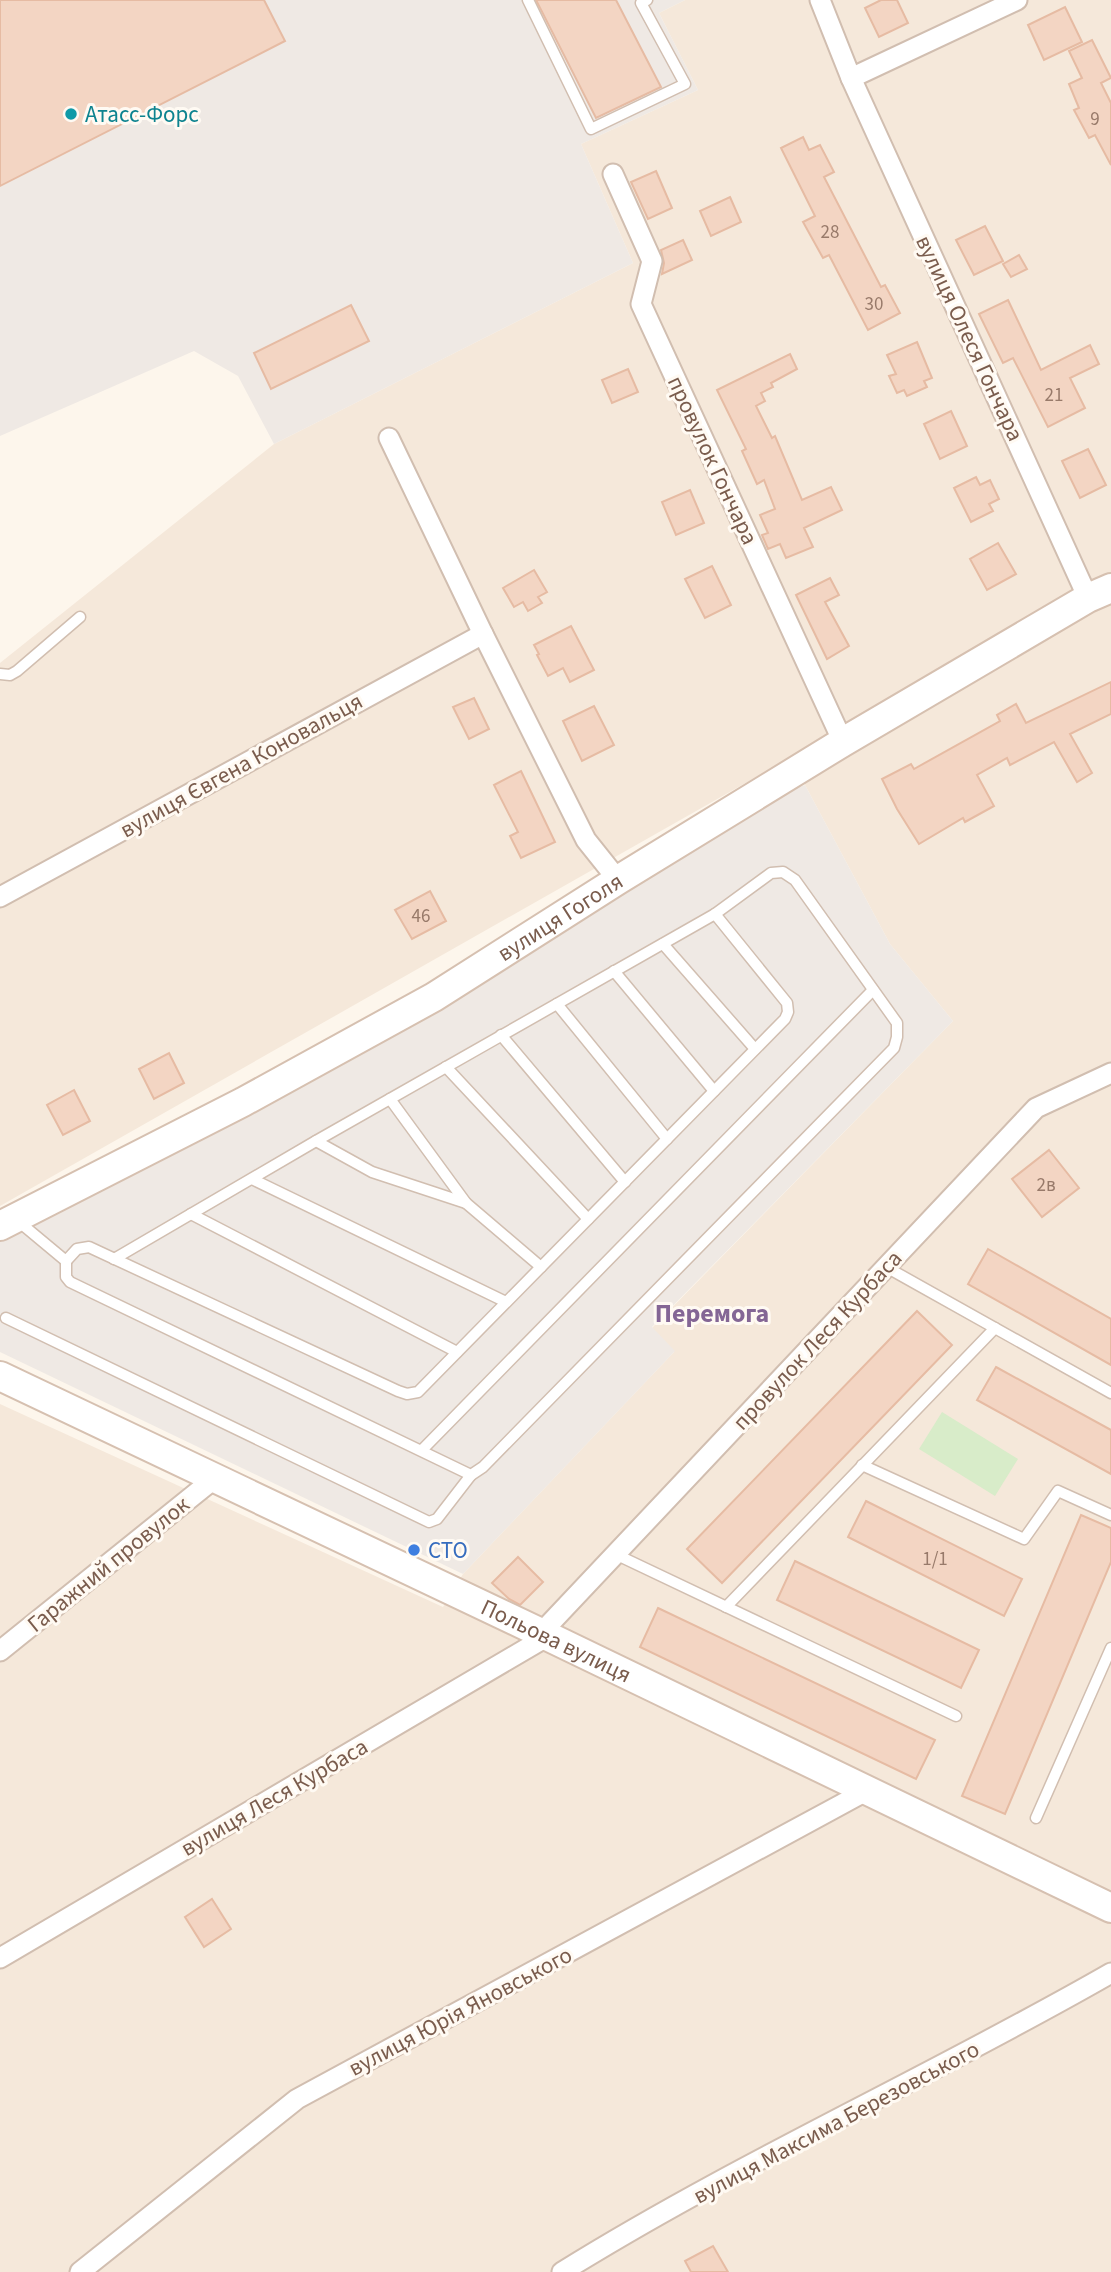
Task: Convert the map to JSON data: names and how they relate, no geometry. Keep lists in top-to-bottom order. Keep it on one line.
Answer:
{"streets":{"street":["вулиця Олеся Гончара","провулок Гончара","вулиця Євгена Коновальця","вулиця Гоголя","провулок Леся Курбаса","Гаражний провулок","Польова вулиця","вулиця Леся Курбаса","вулиця Юрія Яновського","вулиця Максима Березовського"]},"crossings":[["вулиця Олеся Гончара","вулиця Гоголя"],["провулок Гончара","вулиця Гоголя"],["провулок Леся Курбаса","Польова вулиця"],["провулок Леся Курбаса","вулиця Леся Курбаса"],["Гаражний провулок","Польова вулиця"],["Польова вулиця","вулиця Леся Курбаса"],["Польова вулиця","вулиця Юрія Яновського"]],"districts":["Перемога"],"places":["Атасс-Форс","СТО"],"house_numbers":["9","28","30","21","46","2в","1/1"]}
